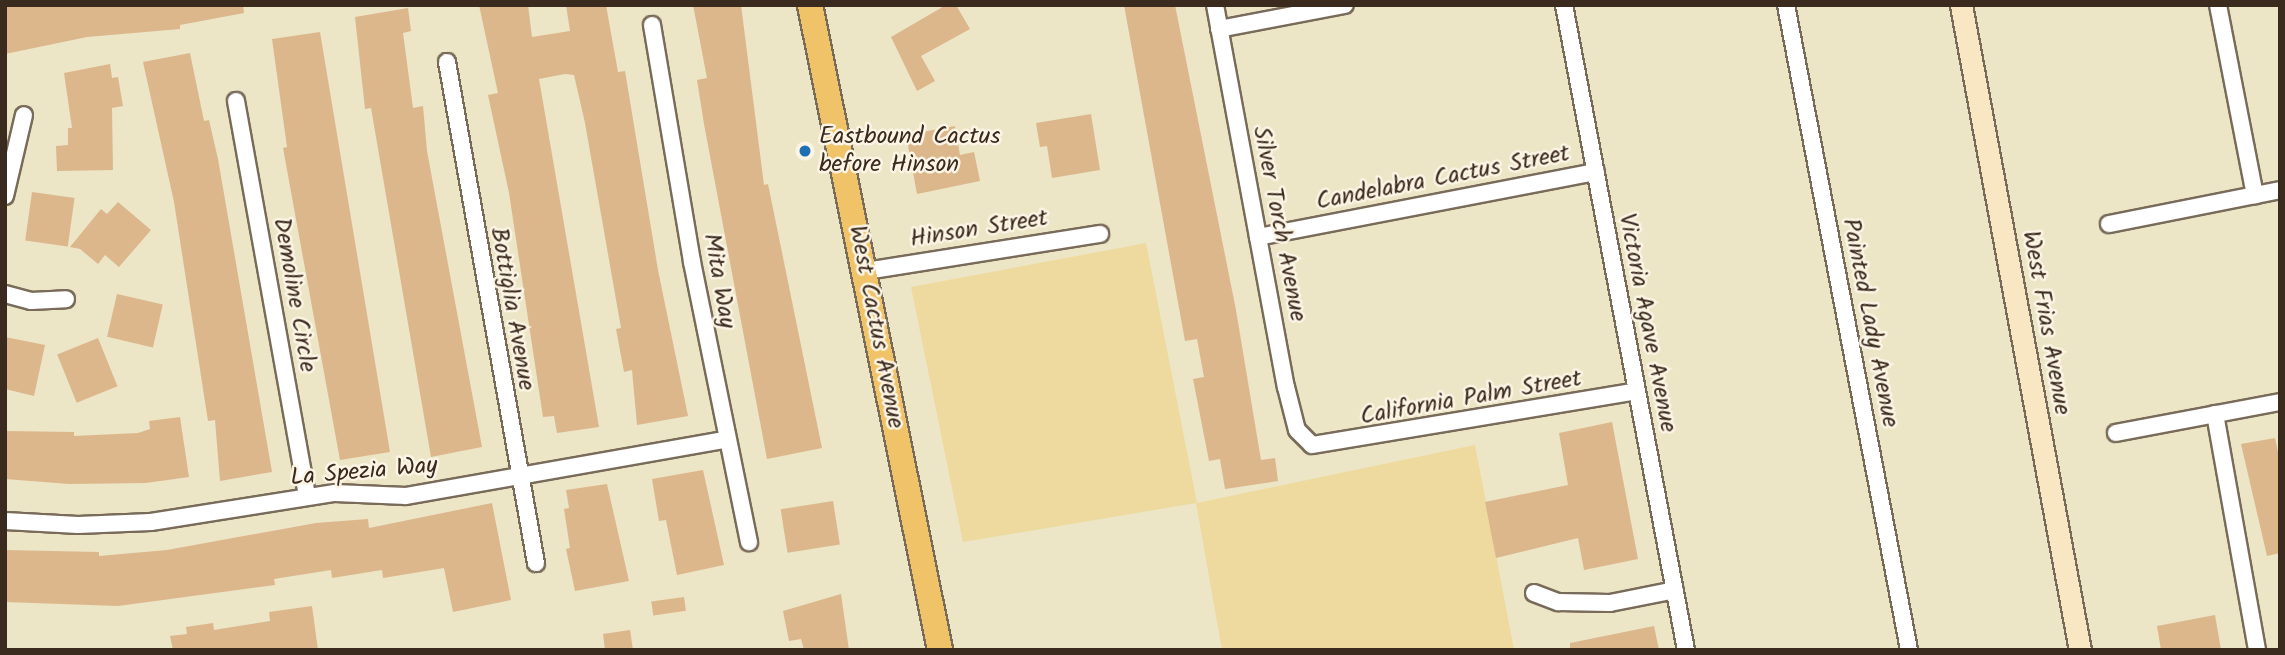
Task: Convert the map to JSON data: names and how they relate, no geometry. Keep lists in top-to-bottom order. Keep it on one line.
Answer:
{"streets":{"main road":["West Cactus Avenue"],"street":["Candelabra Cactus Street","Silver Torch Avenue","Hinson Street","Mita Way","Demoline Circle","Bottiglia Avenue","Victoria Agave Avenue","Painted Lady Avenue","West Frias Avenue","California Palm Street","La Spezia Way"]},"crossings":[["Candelabra Cactus Street","Silver Torch Avenue"],["Candelabra Cactus Street","Victoria Agave Avenue"],["Silver Torch Avenue","California Palm Street"],["Hinson Street","West Cactus Avenue"],["Mita Way","La Spezia Way"],["Demoline Circle","La Spezia Way"],["Bottiglia Avenue","La Spezia Way"],["Victoria Agave Avenue","California Palm Street"]],"places":["Eastbound Cactus before Hinson"]}
